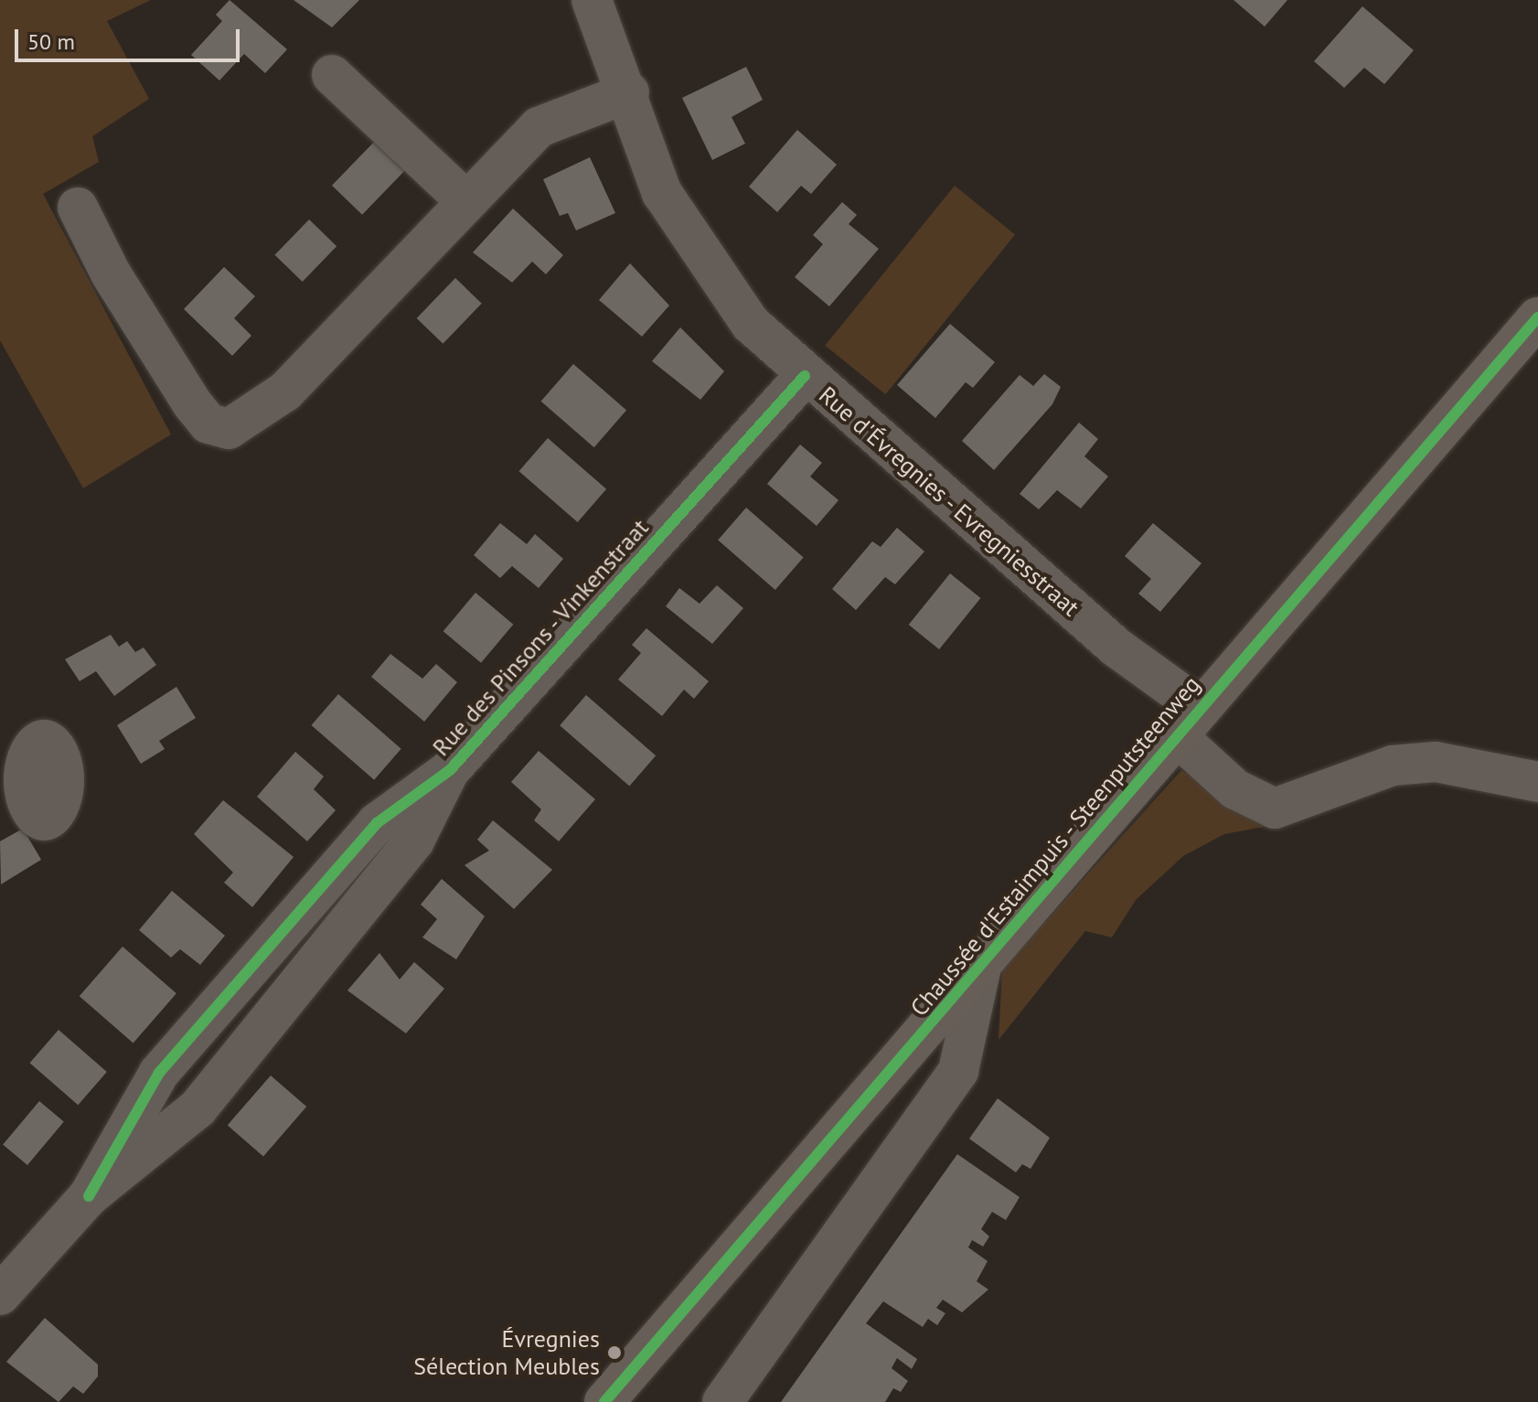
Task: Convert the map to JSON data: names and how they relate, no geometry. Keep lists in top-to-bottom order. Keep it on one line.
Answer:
{"streets":{"main road":["Chaussée d'Estaimpuis - Steenputsteenweg"],"street":["Rue d'Évregnies - Evregniesstraat","Rue des Pinsons - Vinkenstraat"]},"crossings":[["Rue d'Évregnies - Evregniesstraat","Rue des Pinsons - Vinkenstraat"],["Rue d'Évregnies - Evregniesstraat","Chaussée d'Estaimpuis - Steenputsteenweg"]],"places":["Évregnies Sélection Meubles"],"scale_bar":"50 m"}
